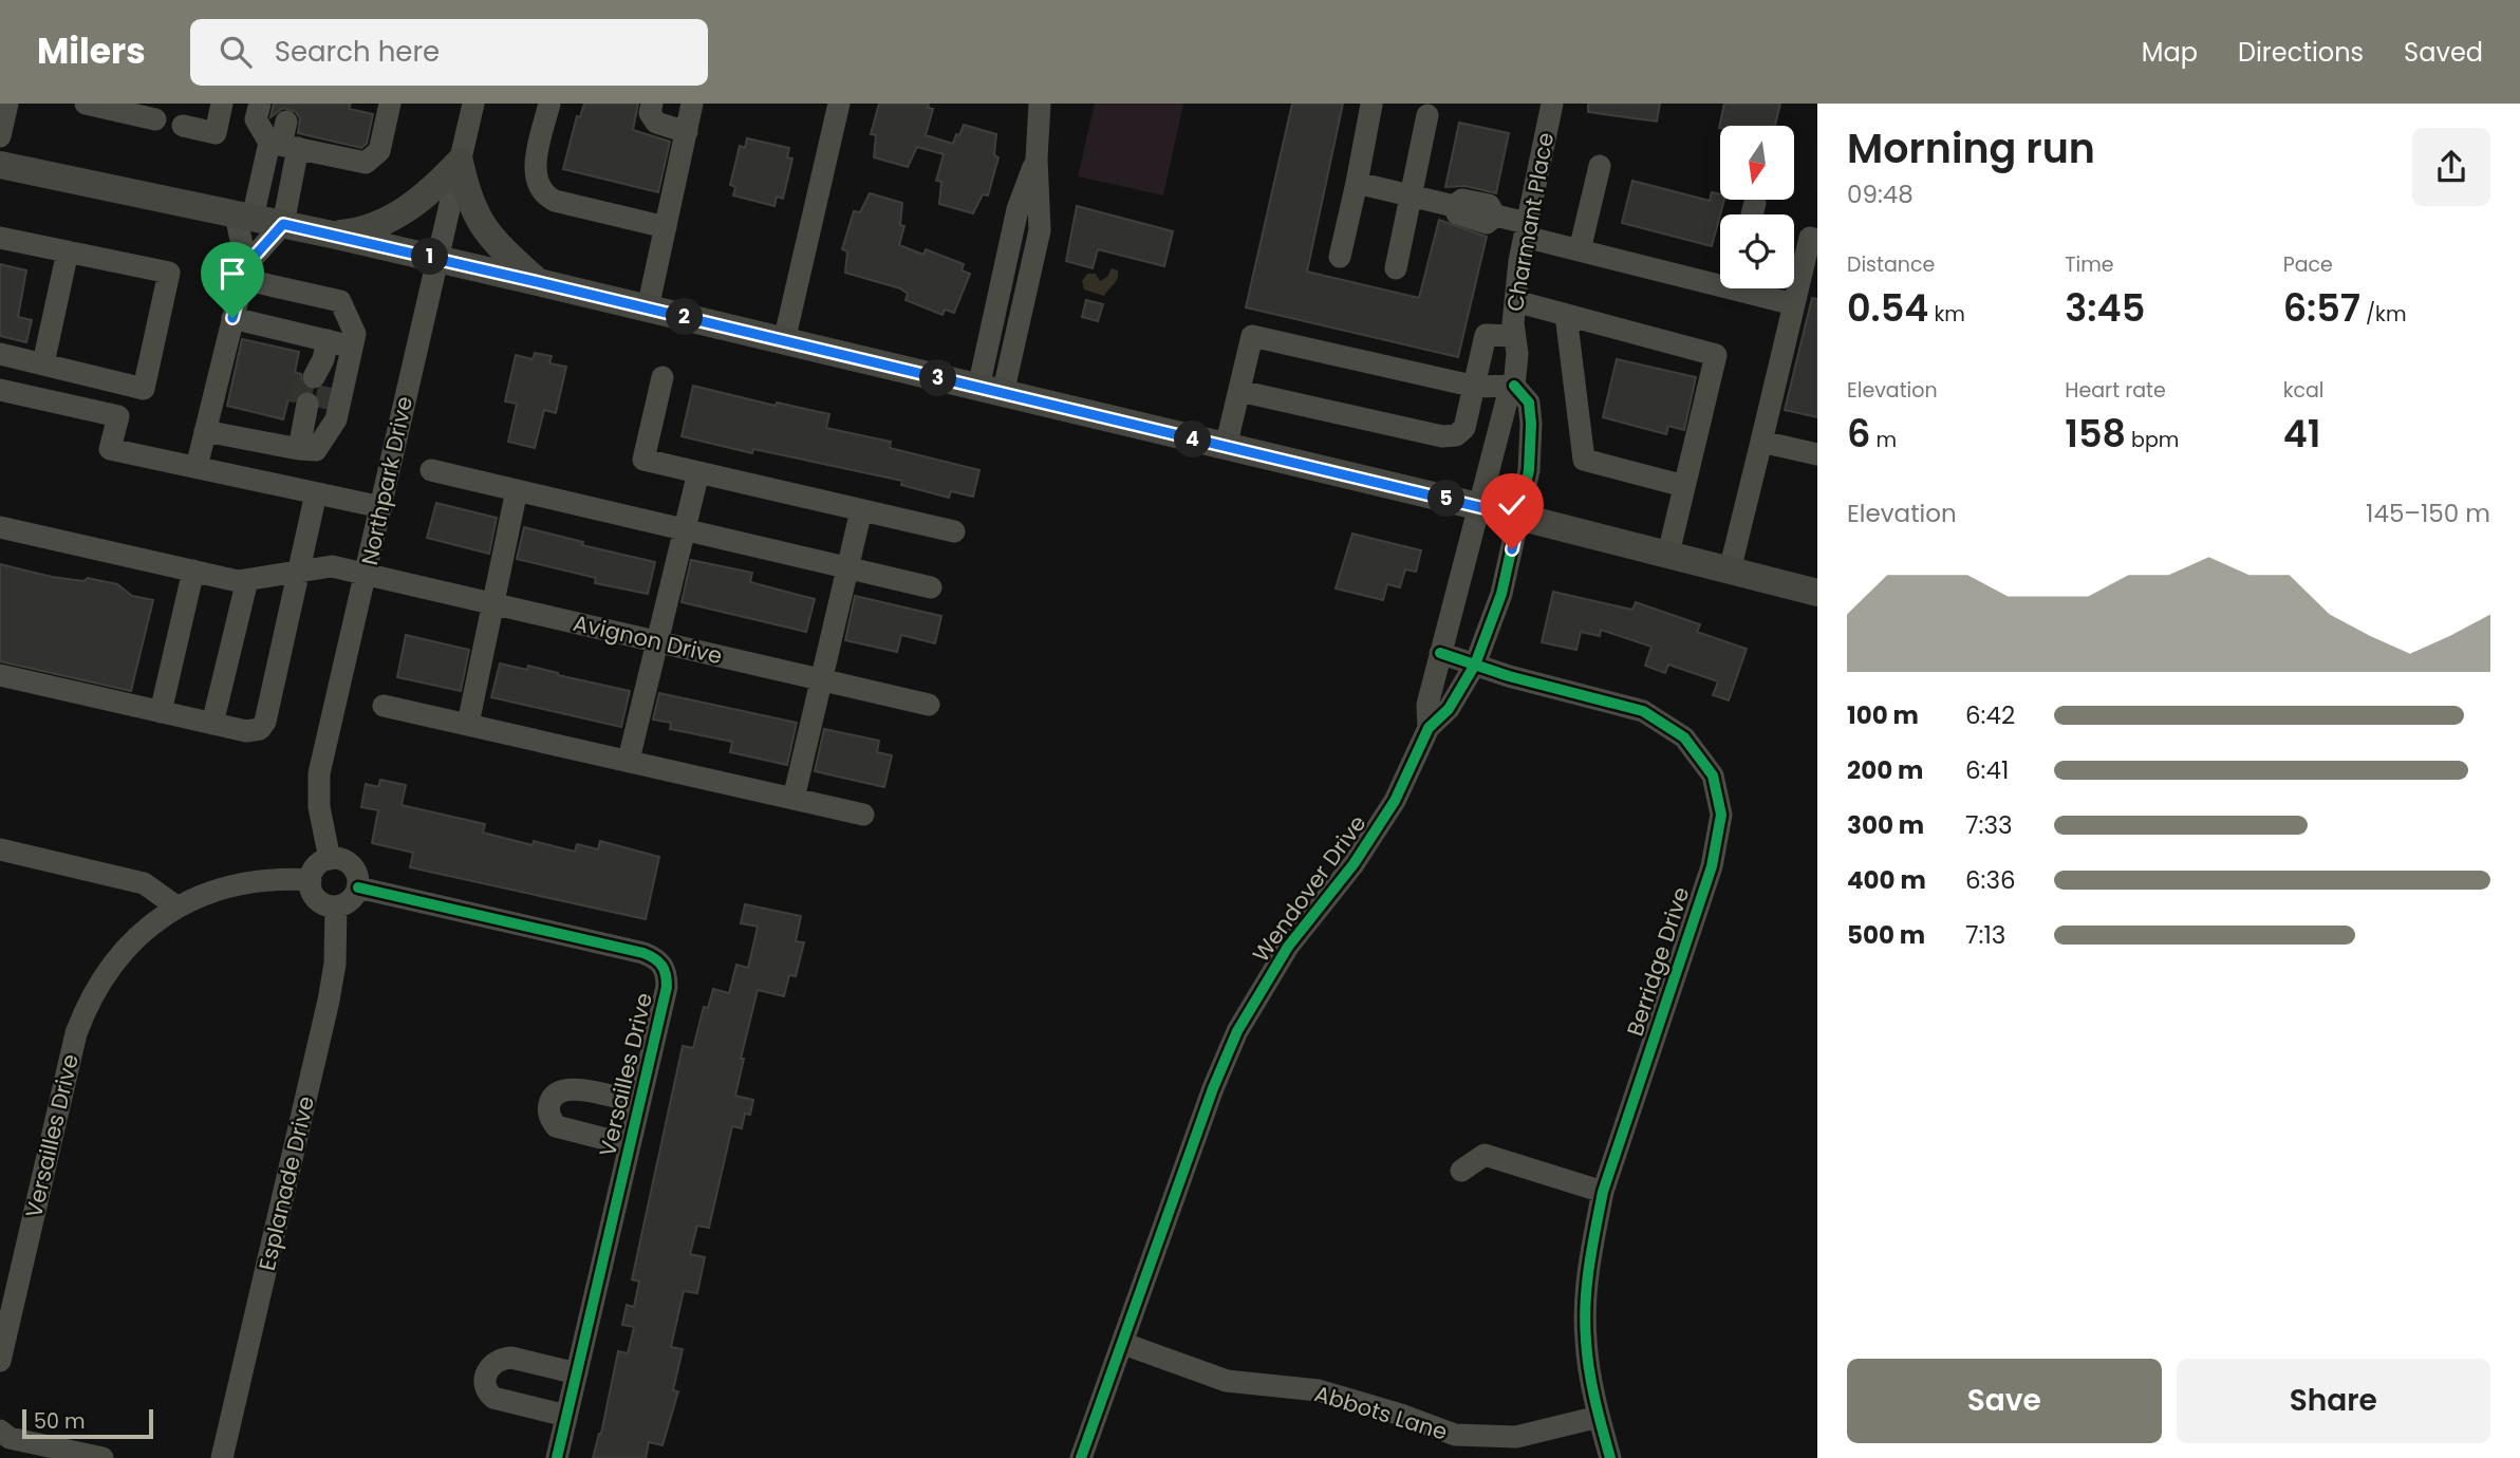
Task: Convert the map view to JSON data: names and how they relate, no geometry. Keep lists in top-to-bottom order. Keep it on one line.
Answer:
{"streets":{"street":["Charmant Place","Northpark Drive","Avignon Drive","Wendover Drive","Berridge Drive","Versailles Drive","Esplanade Drive","Abbots Lane"]},"crossings":[["Charmant Place","Wendover Drive"],["Northpark Drive","Avignon Drive"],["Northpark Drive","Versailles Drive"],["Northpark Drive","Esplanade Drive"],["Wendover Drive","Berridge Drive"],["Wendover Drive","Abbots Lane"],["Berridge Drive","Abbots Lane"],["Versailles Drive","Esplanade Drive"]],"scale_bar":"50 m","north":"bottom","page":{"header":"Milers","search":"Search here","nav":["Map","Directions","Saved"],"heading":["Morning run","09:48"],"stats":[["Distance","0.54 km"],["Time","3:45"],["Pace","6:57 /km"],["Elevation","6 m"],["Heart rate","158 bpm"],["kcal","41"]],"pins":["1","2","3","4","5"],"chart":["Elevation","145–150 m"],"list":[{"name":"100 m","note":"6:42"},{"name":"200 m","note":"6:41"},{"name":"300 m","note":"7:33"},{"name":"400 m","note":"6:36"},{"name":"500 m","note":"7:13"}],"buttons":["Save","Share"],"scale":"50 m"}}
